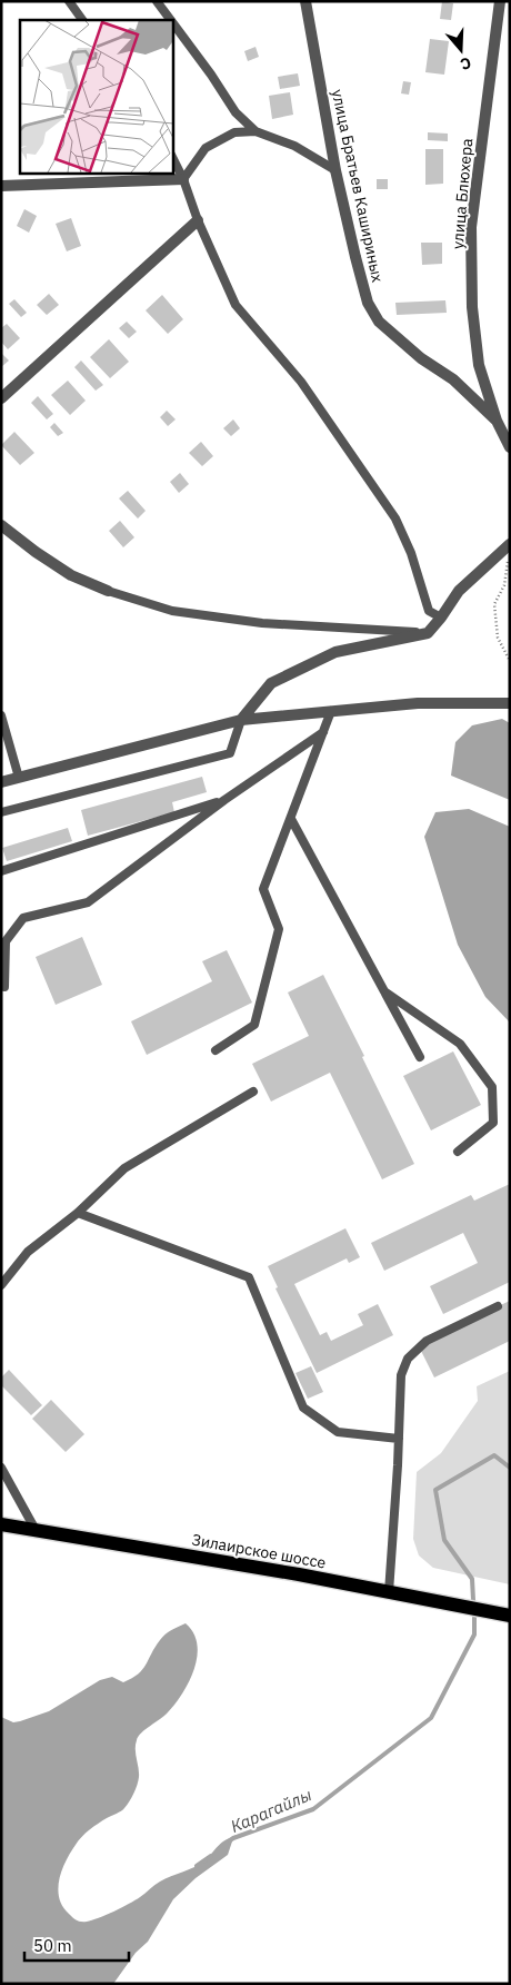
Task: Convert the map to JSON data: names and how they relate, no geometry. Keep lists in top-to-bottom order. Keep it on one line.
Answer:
{"streets":{"main road":["Зилаирское шоссе"],"street":["улица Братьев Кашириных","улица Блюхера"]},"crossings":[["улица Братьев Кашириных","улица Блюхера"]],"water":["Карагайлы"],"scale_bar":"50 m","north":"bottom"}
